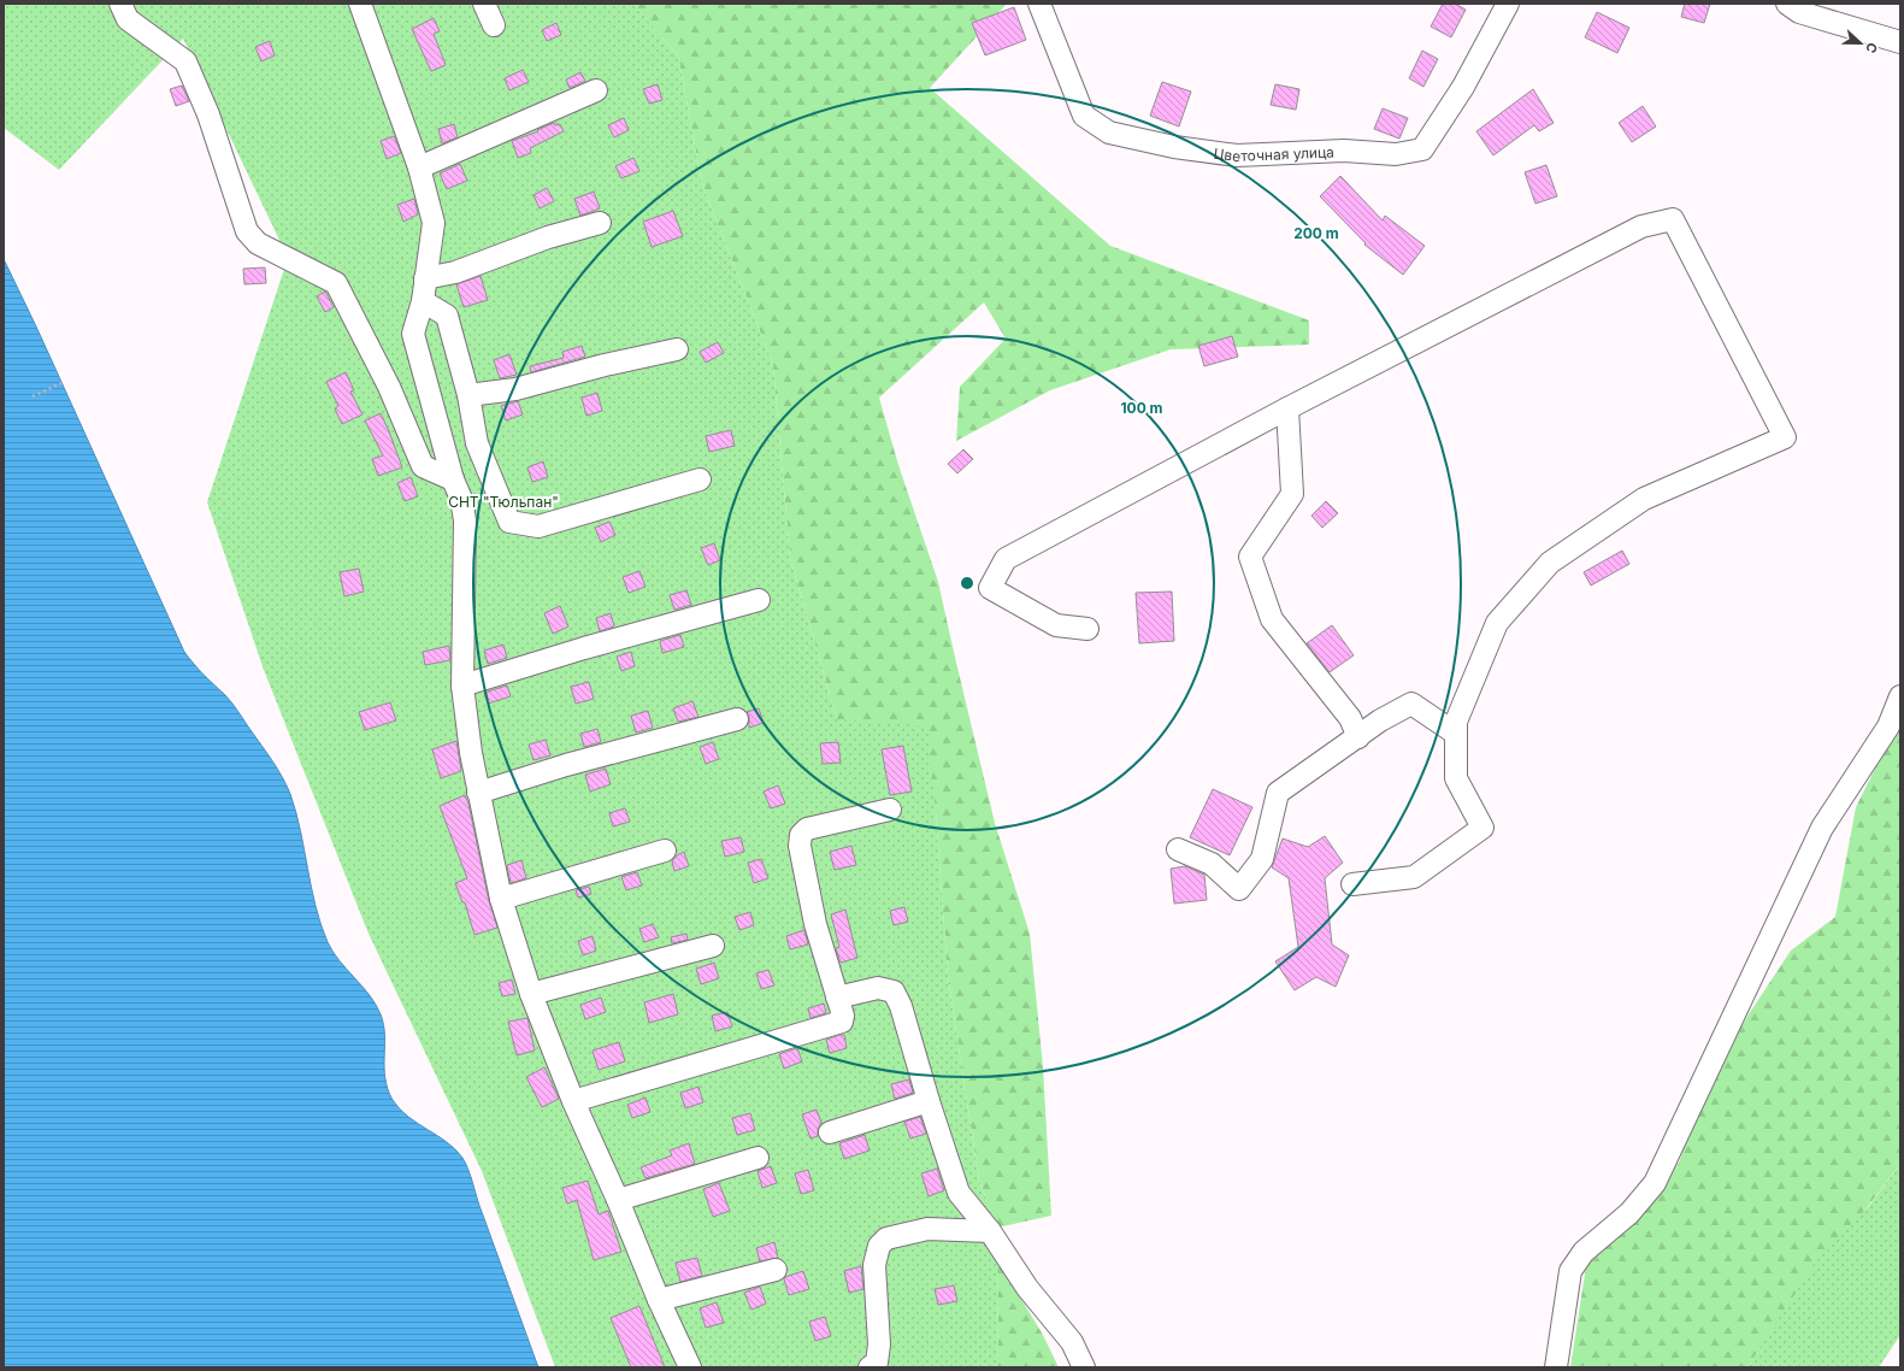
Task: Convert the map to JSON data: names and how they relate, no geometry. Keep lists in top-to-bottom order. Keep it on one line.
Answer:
{"streets":{"street":["Цветочная улица"]},"parks":["СНТ \"Тюльпан\""],"north":"right","rings":["200 m","100 m"]}
